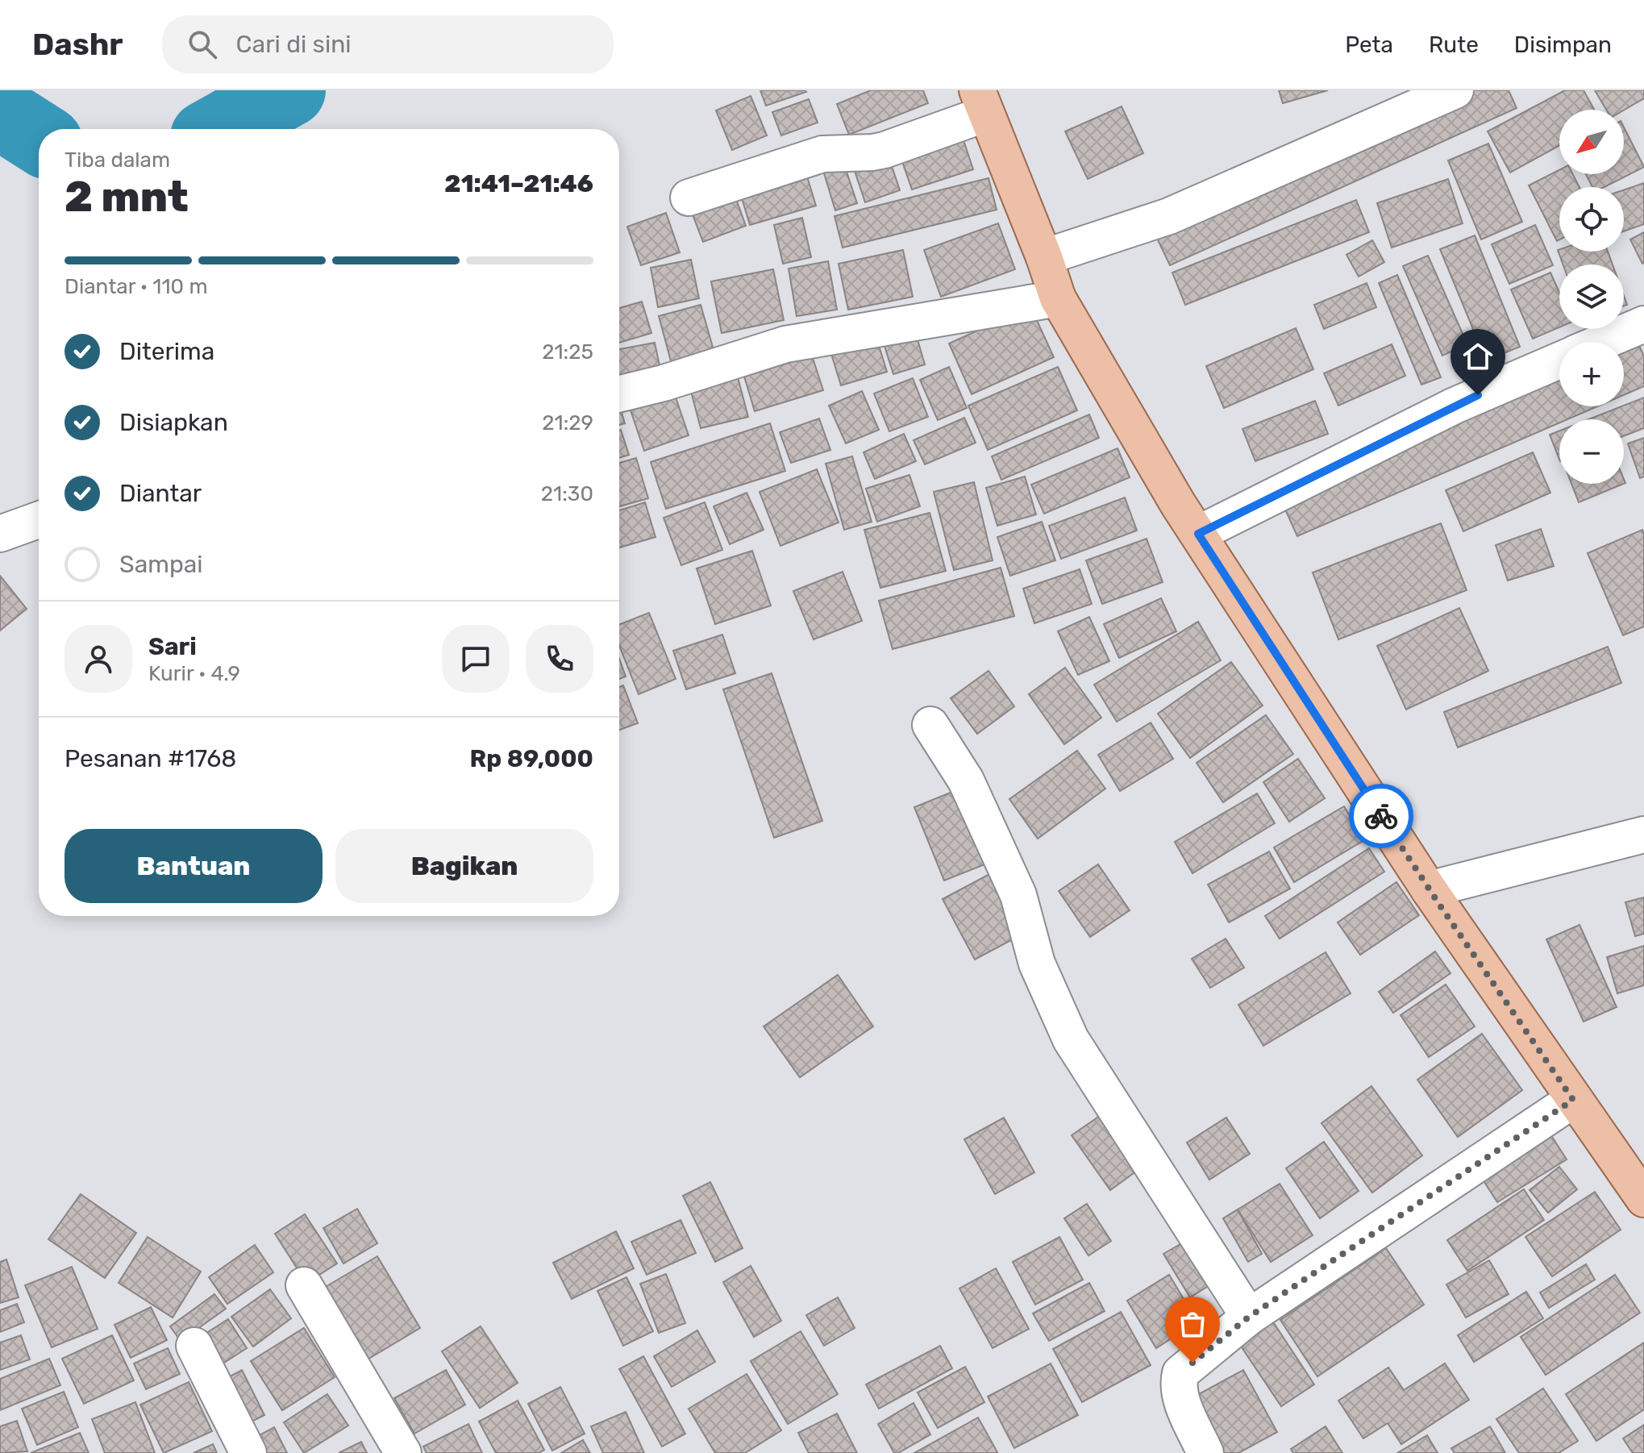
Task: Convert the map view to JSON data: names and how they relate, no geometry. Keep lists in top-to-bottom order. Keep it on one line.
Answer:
{"north":"bottom left","page":{"header":"Dashr","search":"Cari di sini","nav":["Peta","Rute","Disimpan"],"map_buttons":["+","−"],"heading":["2 mnt","Tiba dalam","21:41–21:46"],"panel":["Sari","Kurir · 4.9","Pesanan #1768","Rp 89,000"],"bar":"Diantar · 110 m","list":[["Diterima","21:25"],["Disiapkan","21:29"],["Diantar","21:30"],"Sampai"],"buttons":["Bantuan","Bagikan"]}}
